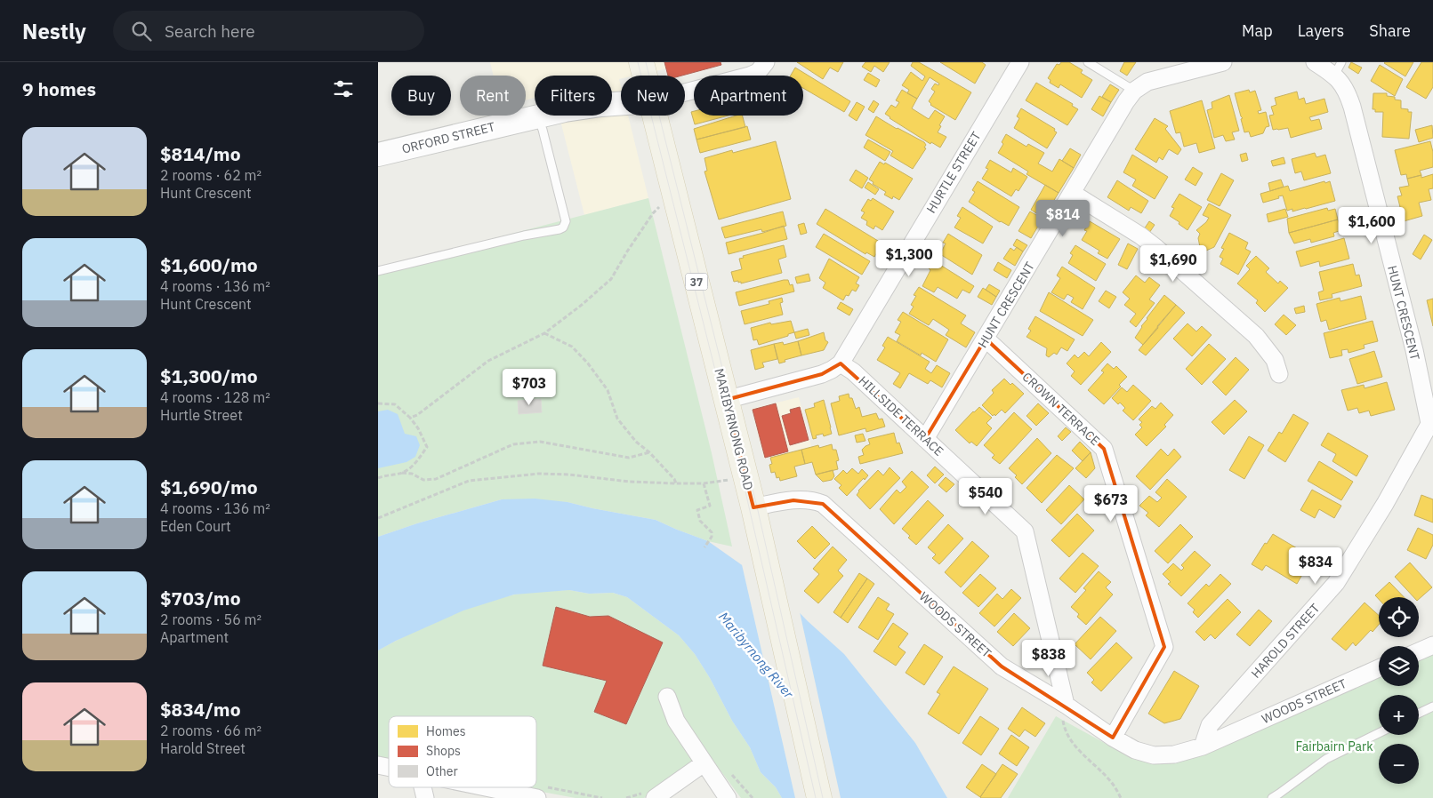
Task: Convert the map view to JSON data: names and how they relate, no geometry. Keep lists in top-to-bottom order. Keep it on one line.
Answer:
{"streets":{"main road":["ORFORD STREET","37","MARIBYRNONG ROAD"],"street":["HURTLE STREET","HUNT CRESCENT","CROWN TERRACE","HILLSIDE TERRACE","WOODS STREET","HAROLD STREET"]},"crossings":[["HURTLE STREET","HILLSIDE TERRACE"],["HURTLE STREET","MARIBYRNONG ROAD"],["HUNT CRESCENT","CROWN TERRACE"],["HUNT CRESCENT","HILLSIDE TERRACE"],["HUNT CRESCENT","HAROLD STREET"],["CROWN TERRACE","WOODS STREET"],["HILLSIDE TERRACE","WOODS STREET"],["MARIBYRNONG ROAD","WOODS STREET"],["WOODS STREET","HAROLD STREET"]],"water":["Maribyrnong River"],"parks":["Fairbairn Park"],"legend":["Homes","Shops","Other"],"page":{"header":"Nestly","search":"Search here","nav":["Map","Layers","Share"],"heading":"9 homes","chip":["Buy","Rent","Filters","New","Apartment"],"list":[{"name":"$814/mo","note":"2 rooms · 62 m² · Hunt Crescent"},{"name":"$1,600/mo","note":"4 rooms · 136 m² · Hunt Crescent"},{"name":"$1,300/mo","note":"4 rooms · 128 m² · Hurtle Street"},{"name":"$1,690/mo","note":"4 rooms · 136 m² · Eden Court"},{"name":"$703/mo","note":"2 rooms · 56 m² · Apartment"},{"name":"$834/mo","note":"2 rooms · 66 m² · Harold Street"}],"price":["$814","$1,600","$1,300","$1,690","$703","$540","$673","$834","$838"],"map_buttons":["+","−"]}}
